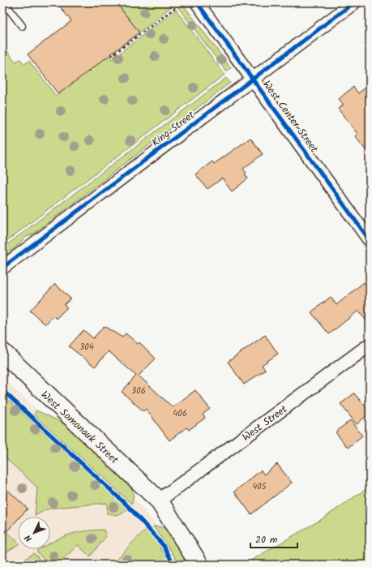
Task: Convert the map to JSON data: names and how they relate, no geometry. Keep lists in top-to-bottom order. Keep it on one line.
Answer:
{"streets":{"street":["West Center Street","King Street","West Street","West Somonauk Street"]},"crossings":[["West Center Street","King Street"],["West Street","West Somonauk Street"]],"house_numbers":["304","306","406","405"],"scale_bar":"20 m","north":"bottom left"}
